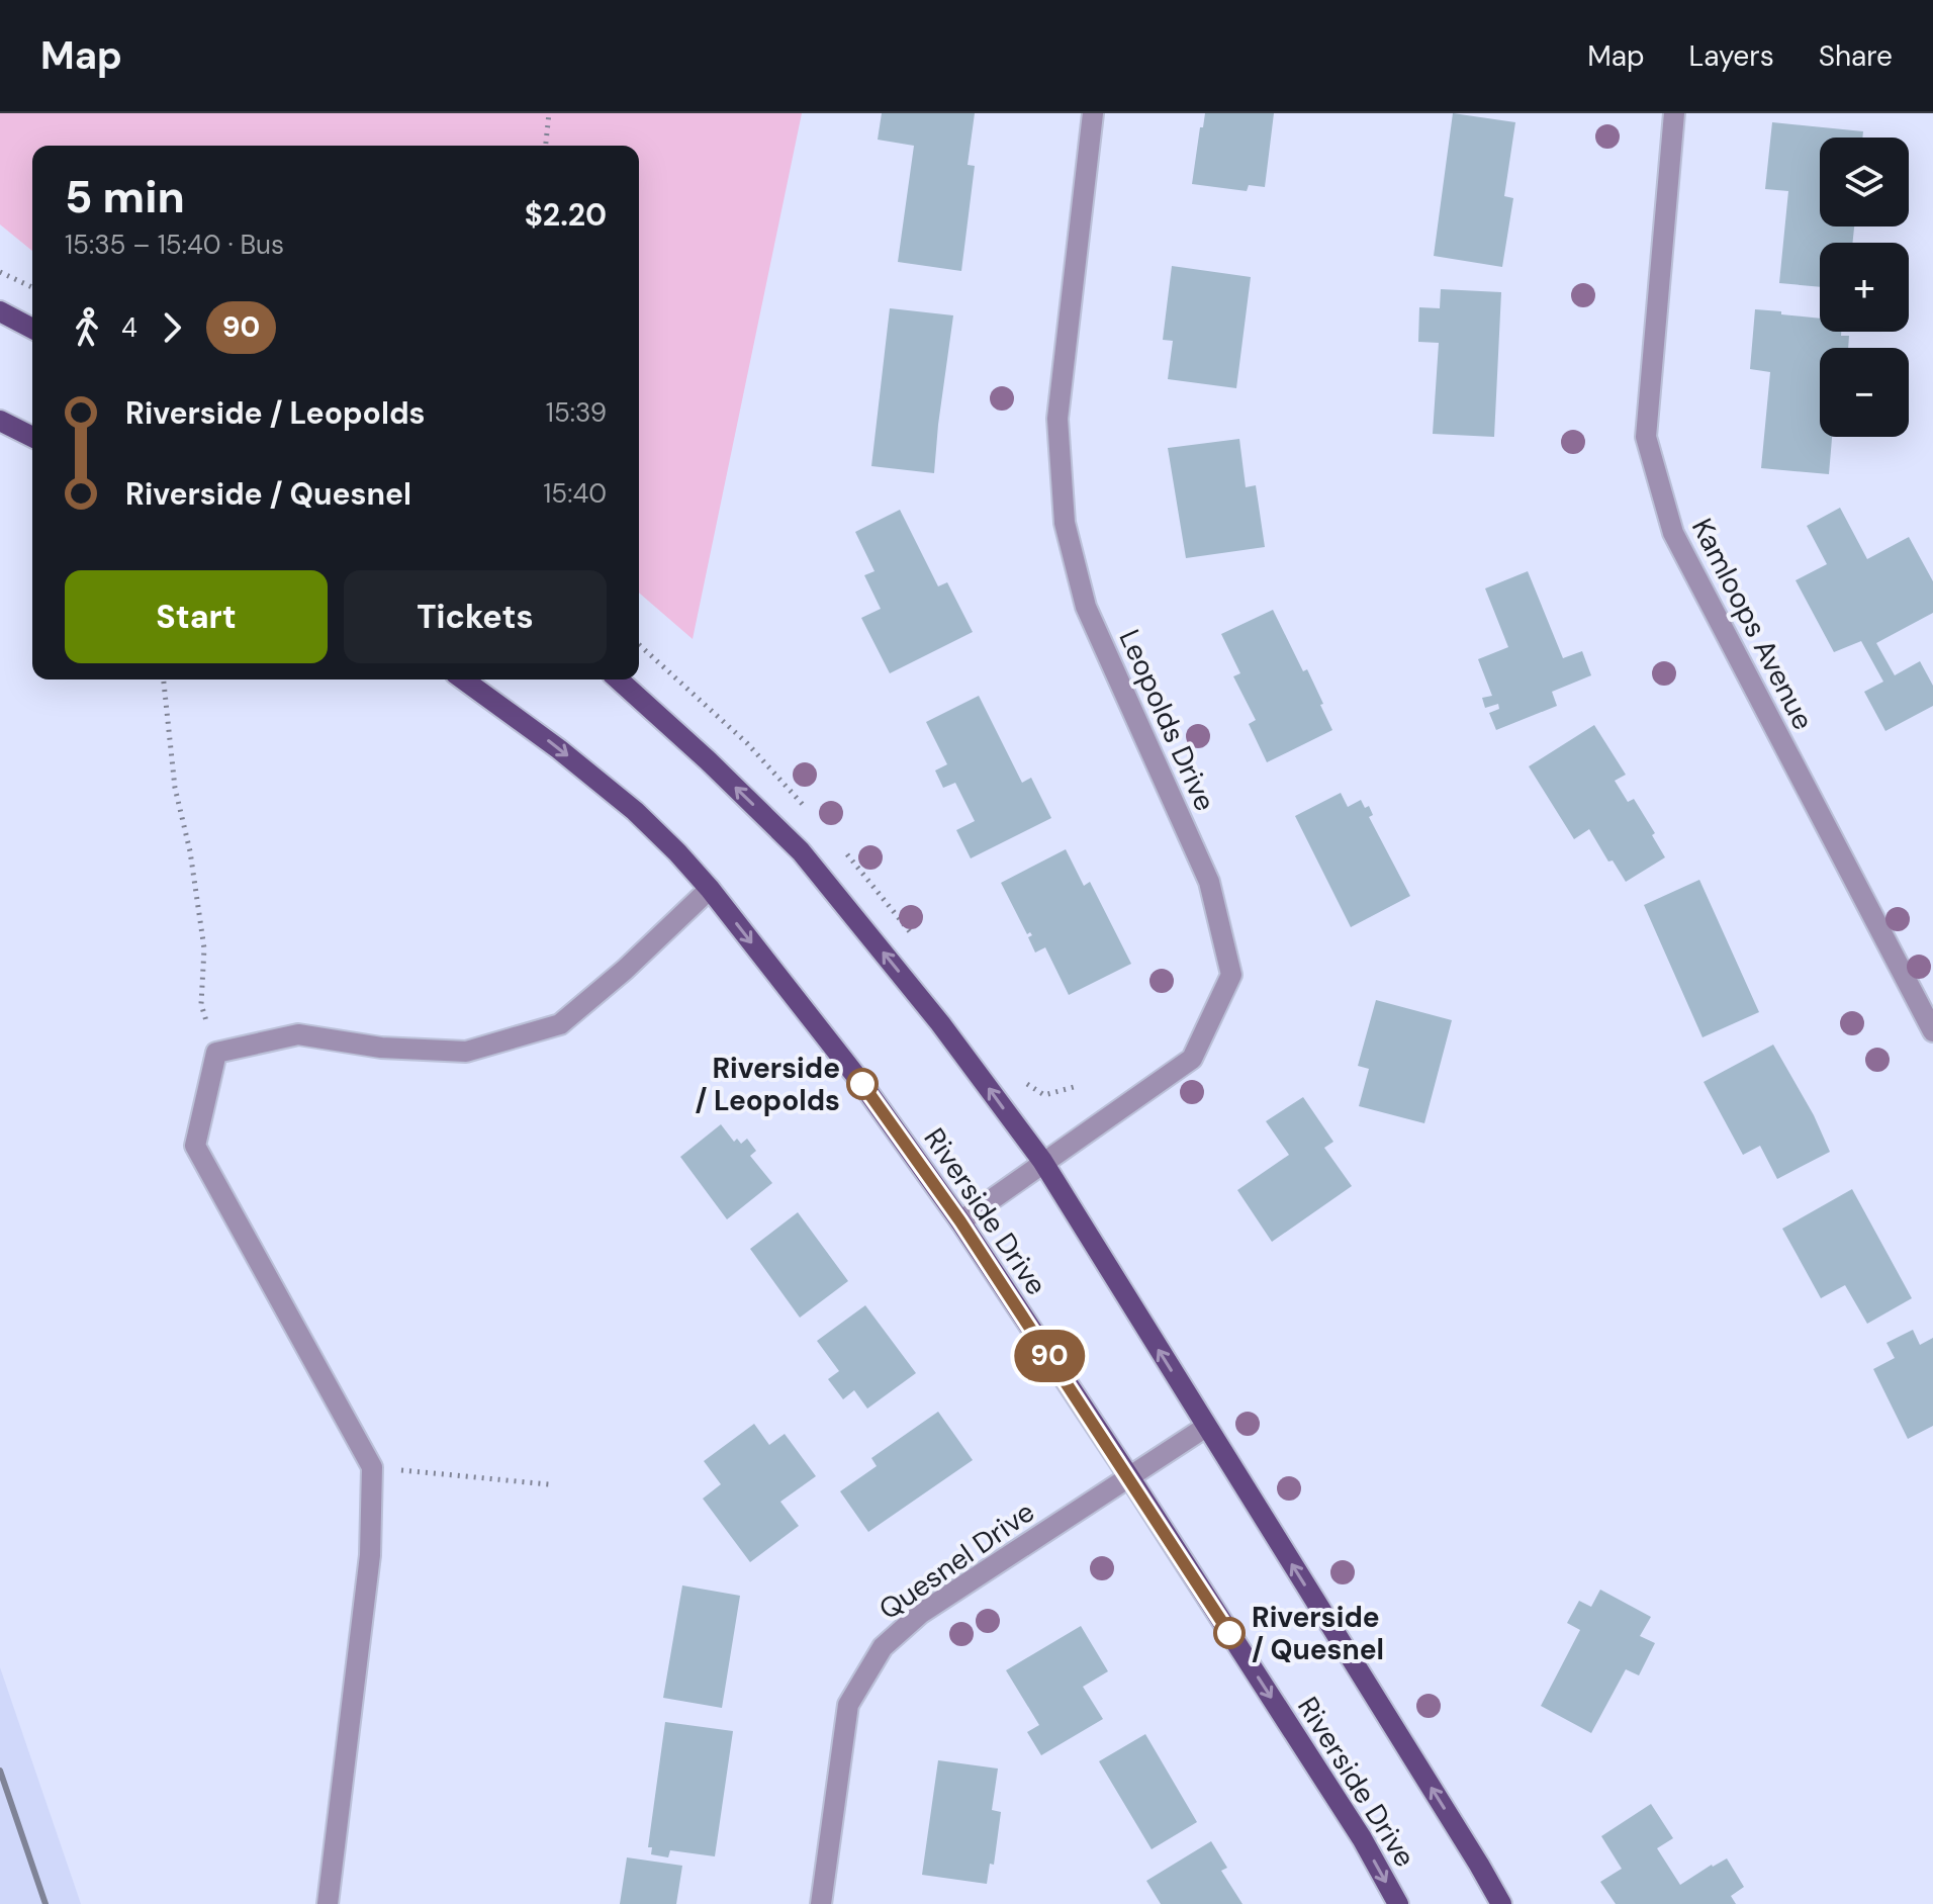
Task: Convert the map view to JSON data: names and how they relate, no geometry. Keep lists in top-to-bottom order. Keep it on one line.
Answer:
{"streets":{"main road":["Riverside Drive"],"street":["Kamloops Avenue","Leopolds Drive","Quesnel Drive"]},"crossings":[["Leopolds Drive","Riverside Drive"],["Riverside Drive","Quesnel Drive"]],"places":["Riverside / Leopolds","Riverside / Quesnel"],"lines":["bus line 90"],"page":{"header":"Map","nav":["Map","Layers","Share"],"on_map":"90","map_buttons":["+","−"],"heading":["5 min","15:35 – 15:40 · Bus","$2.20"],"legs":["4","90"],"list":[{"name":"Riverside / Leopolds","value":"15:39"},{"name":"Riverside / Quesnel","value":"15:40"}],"buttons":["Start","Tickets"]}}
